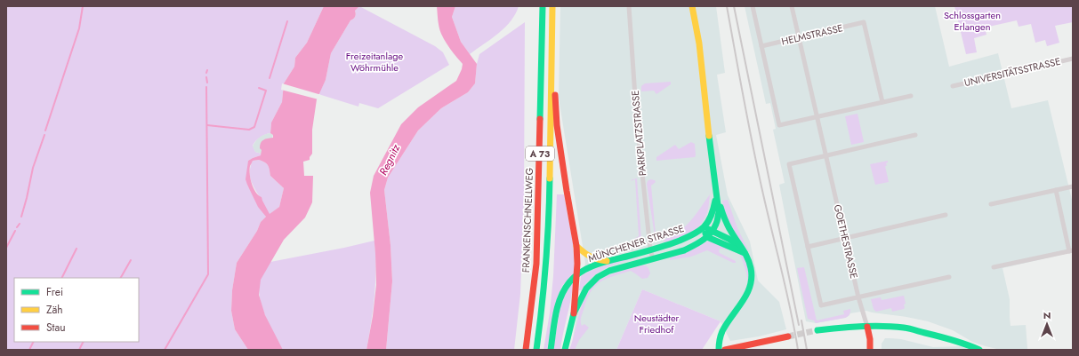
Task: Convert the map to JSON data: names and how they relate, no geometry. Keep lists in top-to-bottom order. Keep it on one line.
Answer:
{"streets":{"main road":["A 73","FRANKENSCHNELLWEG","MÜNCHENER STRASSE"],"street":["HELMSTRASSE","UNIVERSITÄTSSTRASSE","PARKPLATZSTRASSE","GOETHESTRASSE"]},"crossings":[["PARKPLATZSTRASSE","MÜNCHENER STRASSE"]],"water":["Regnitz"],"parks":["Schlossgarten Erlangen","Freizeitanlage Wöhrmühle","Neustädter Friedhof"],"legend":["Frei","Zäh","Stau"],"north":"top"}
